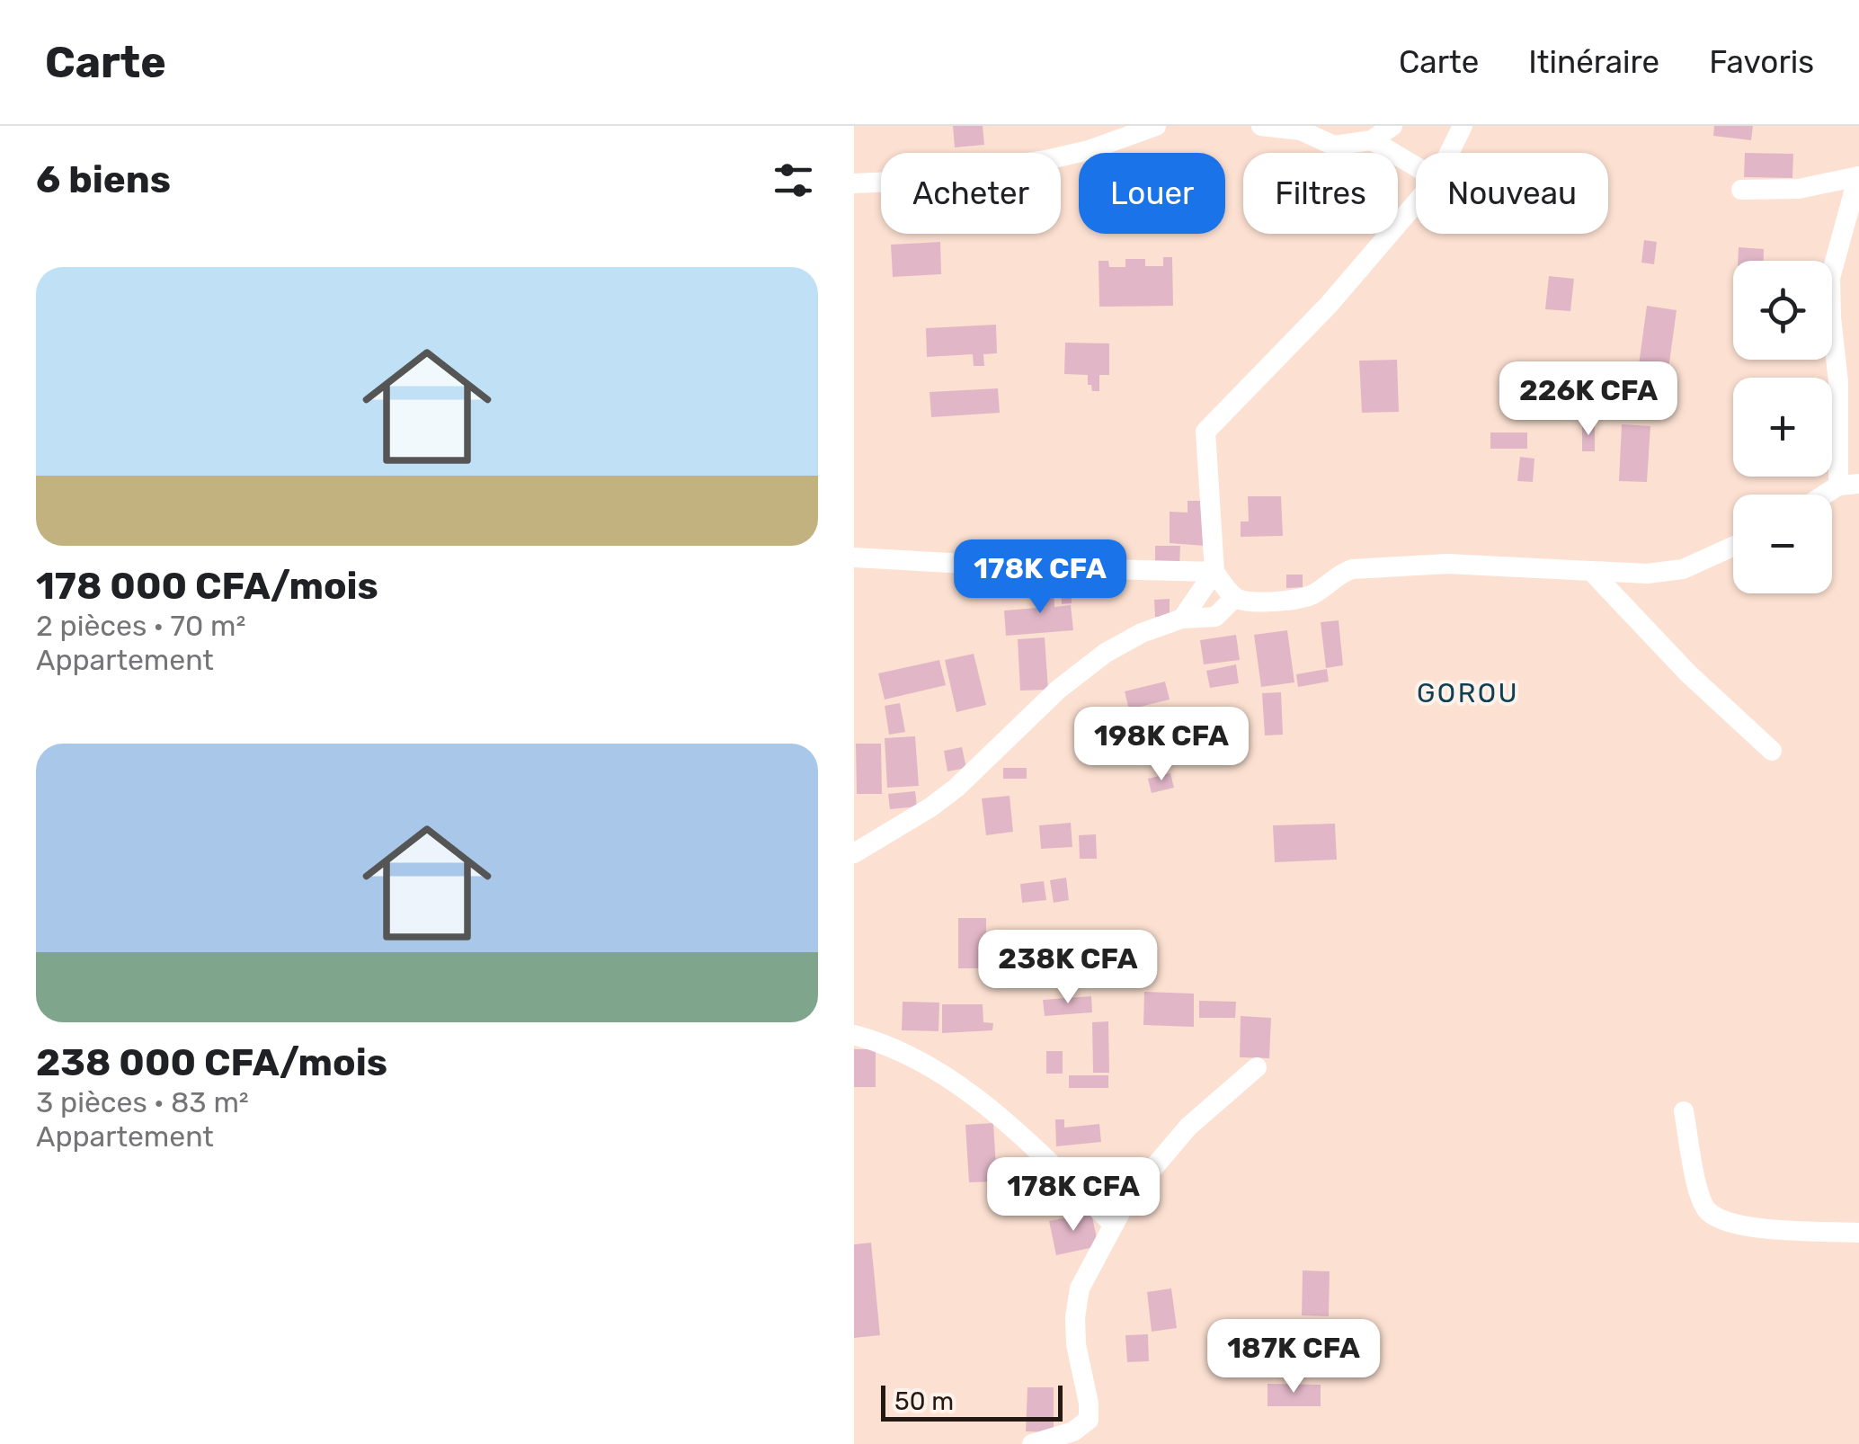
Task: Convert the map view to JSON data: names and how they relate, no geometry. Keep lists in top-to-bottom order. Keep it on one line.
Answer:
{"districts":["GOROU"],"scale_bar":"50 m","page":{"header":"Carte","nav":["Carte","Itinéraire","Favoris"],"heading":"6 biens","chip":["Acheter","Louer","Filtres","Nouveau"],"list":[{"name":"178 000 CFA/mois","note":"2 pièces · 70 m² · Appartement"},{"name":"238 000 CFA/mois","note":"3 pièces · 83 m² · Appartement"}],"map_buttons":["+","−"],"price":["226K CFA","178K CFA","198K CFA","238K CFA","178K CFA","187K CFA"],"scale":"50 m"}}
